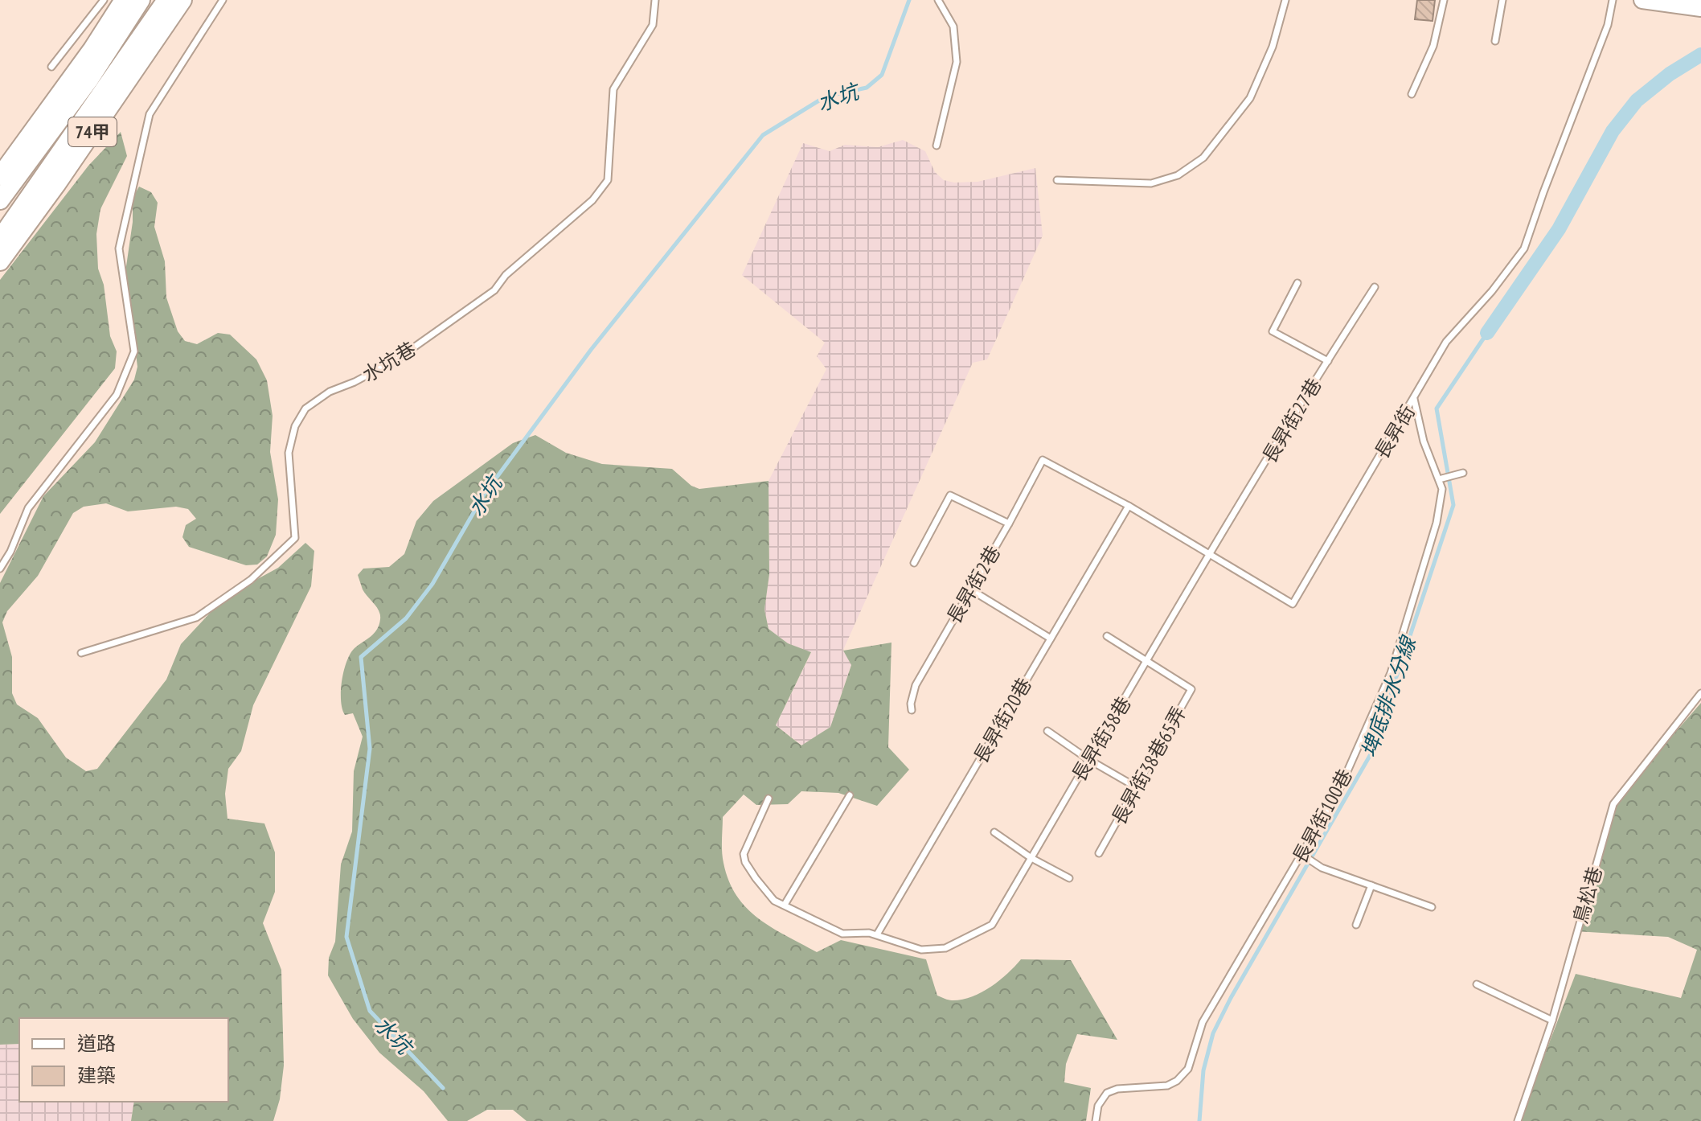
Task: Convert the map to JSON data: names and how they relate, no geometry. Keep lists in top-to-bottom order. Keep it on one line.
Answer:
{"streets":{"main road":["74甲"],"lane":["水坑巷","長昇街27巷","長昇街","長昇街2巷","長昇街20巷","長昇街38巷","長昇街38巷65弄","長昇街100巷","鳥松巷"]},"crossings":[["長昇街27巷","長昇街"],["長昇街27巷","長昇街38巷"],["長昇街","長昇街2巷"],["長昇街","長昇街20巷"],["長昇街","長昇街38巷"],["長昇街","長昇街100巷"],["長昇街20巷","長昇街38巷"],["長昇街38巷","長昇街38巷65弄"]],"water":["水坑","埤底排水分線"],"legend":["道路","建築"]}
